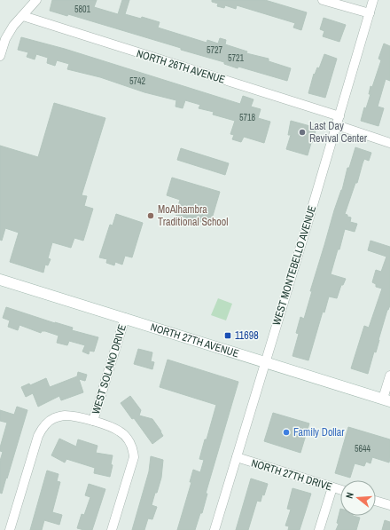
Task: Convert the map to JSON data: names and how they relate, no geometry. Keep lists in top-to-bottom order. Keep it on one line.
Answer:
{"streets":{"main road":["NORTH 27TH AVENUE"],"street":["NORTH 26TH AVENUE","WEST MONTEBELLO AVENUE","WEST SOLANO DRIVE","NORTH 27TH DRIVE"]},"crossings":[["NORTH 26TH AVENUE","WEST MONTEBELLO AVENUE"],["WEST MONTEBELLO AVENUE","NORTH 27TH AVENUE"],["WEST MONTEBELLO AVENUE","NORTH 27TH DRIVE"],["NORTH 27TH AVENUE","WEST SOLANO DRIVE"]],"places":{"other":["Last Day Revival Center","MoAlhambra Traditional School","Family Dollar"],"transit":["11698"]},"house_numbers":["5801","5727","5721","5742","5718","5644"],"north":"left"}
